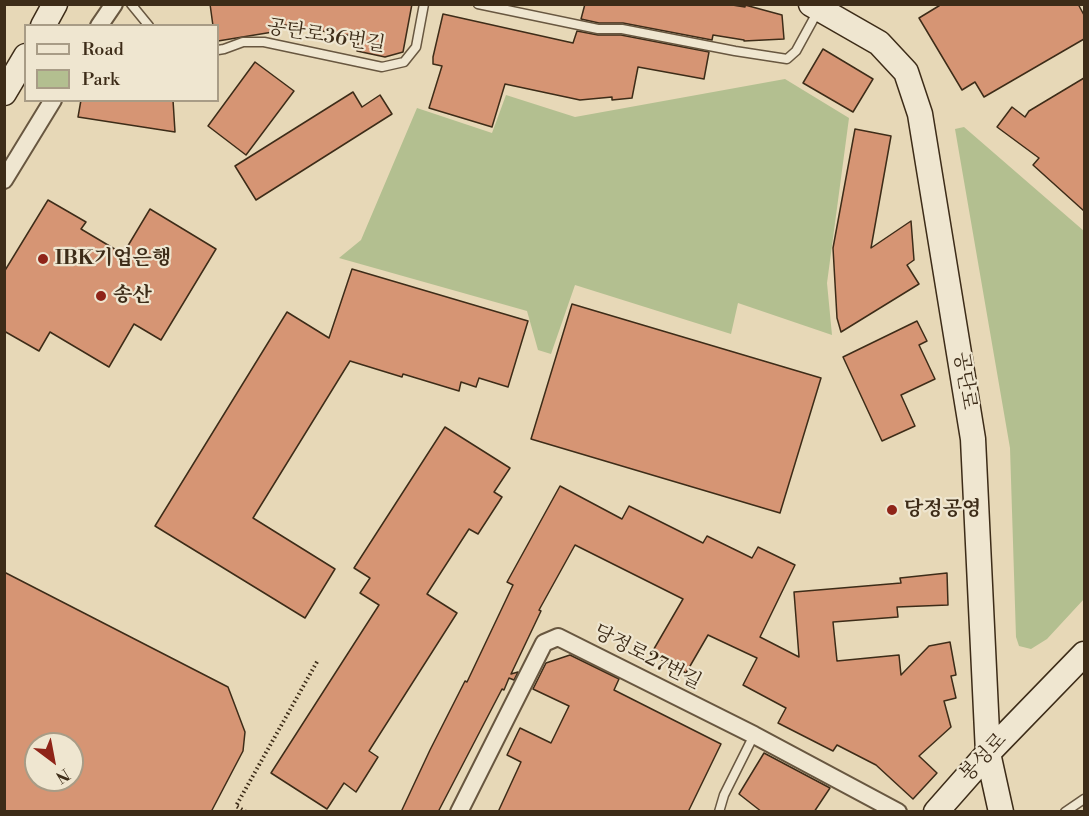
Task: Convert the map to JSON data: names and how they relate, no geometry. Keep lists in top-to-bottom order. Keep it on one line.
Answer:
{"streets":{"street":["공단로","당정로27번길","봉성로"],"lane":["공단로36번길"]},"crossings":[["공단로","봉성로"]],"places":["IBK기업은행","송산","당정공영"],"legend":["Road","Park"],"north":"bottom right"}
